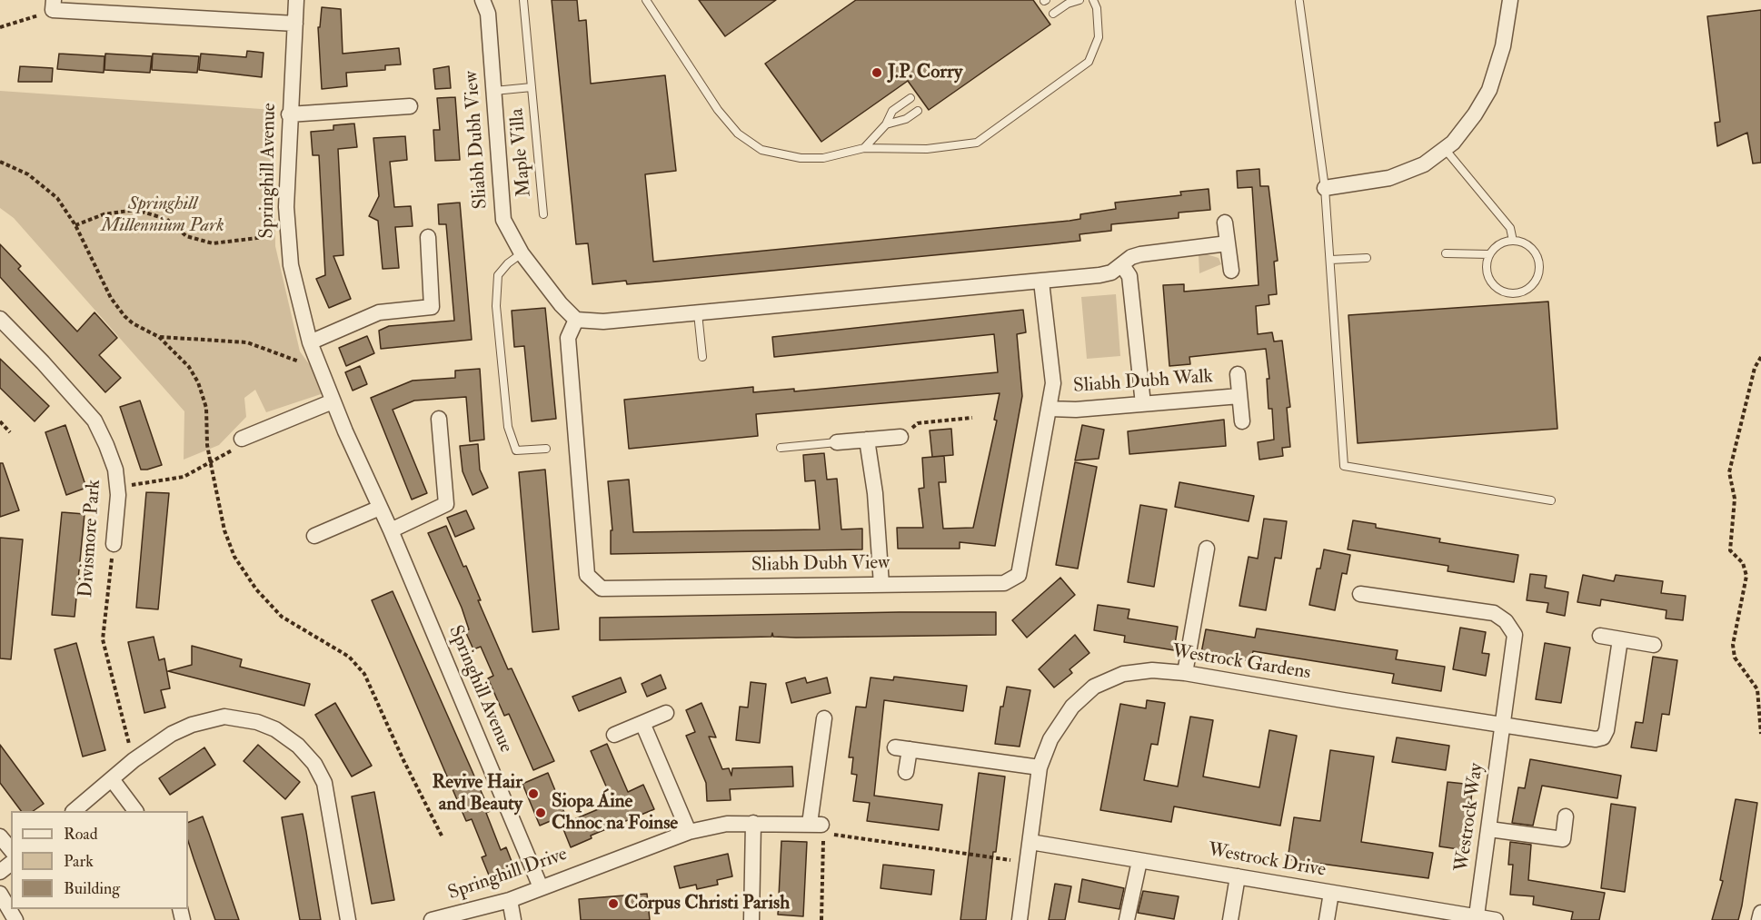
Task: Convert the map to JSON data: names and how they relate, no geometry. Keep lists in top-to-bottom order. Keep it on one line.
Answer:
{"streets":{"street":["Sliabh Dubh View","Springhill Avenue","Sliabh Dubh Walk","Divismore Park","Westrock Gardens","Westrock Way","Westrock Drive","Springhill Drive"],"lane":["Maple Villa"]},"crossings":[["Sliabh Dubh View","Maple Villa"],["Sliabh Dubh View","Sliabh Dubh Walk"],["Springhill Avenue","Springhill Drive"],["Westrock Gardens","Westrock Way"],["Westrock Gardens","Westrock Drive"],["Westrock Way","Westrock Drive"]],"parks":["Springhill Millennium Park"],"places":["J.P. Corry","Revive Hair and Beauty","Siopa Áine Chnoc na Foinse","Corpus Christi Parish"],"legend":["Road","Park","Building"]}
